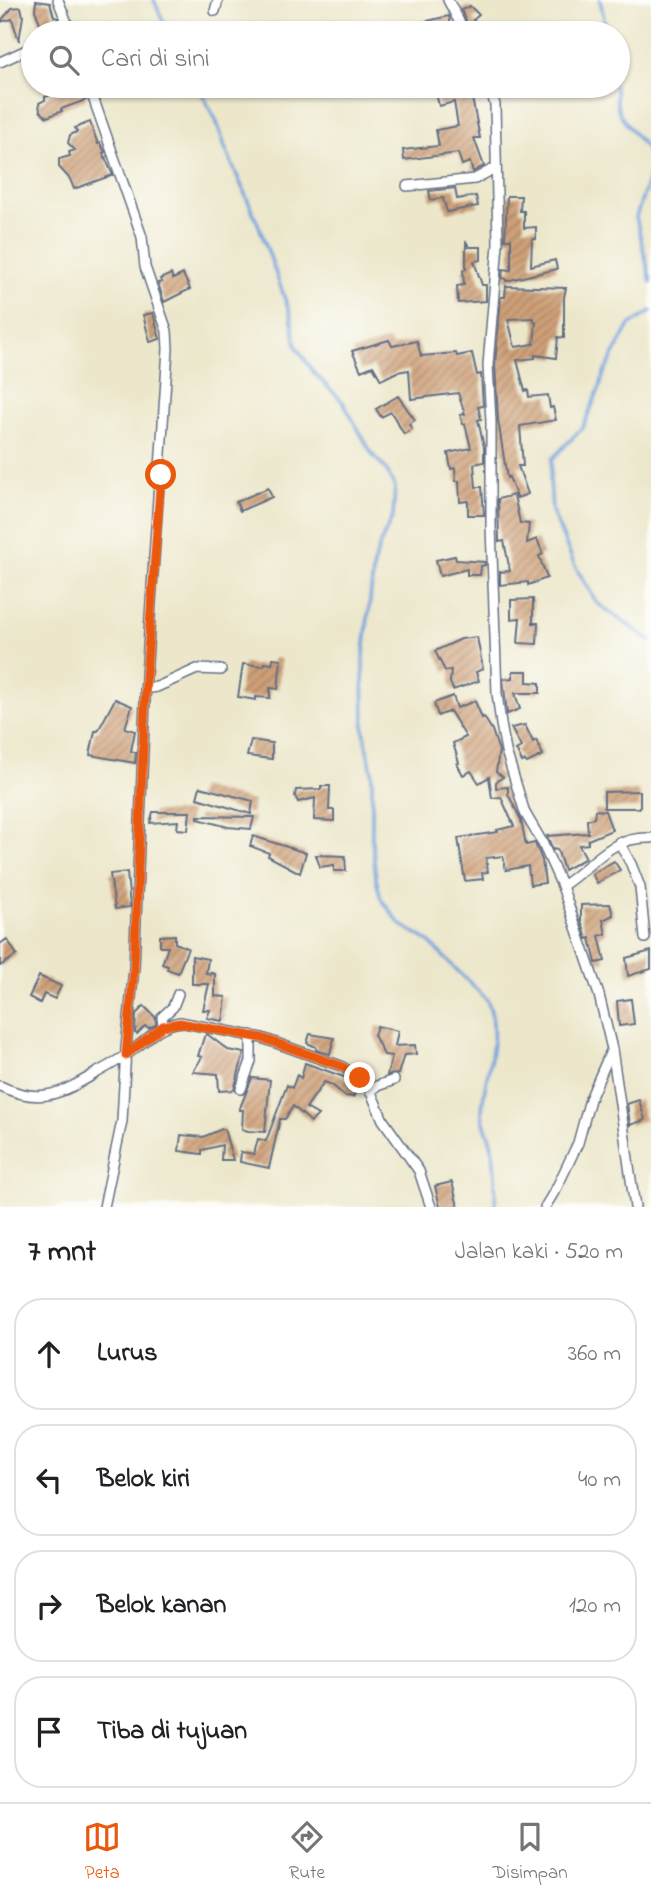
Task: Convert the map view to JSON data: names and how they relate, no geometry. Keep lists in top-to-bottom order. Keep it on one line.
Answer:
{"page":{"search":"Cari di sini","heading":["7 mnt","Jalan kaki · 520 m"],"list":[["Lurus","360 m"],["Belok kiri","40 m"],["Belok kanan","120 m"],"Tiba di tujuan"],"nav":["Peta","Rute","Disimpan"]}}
